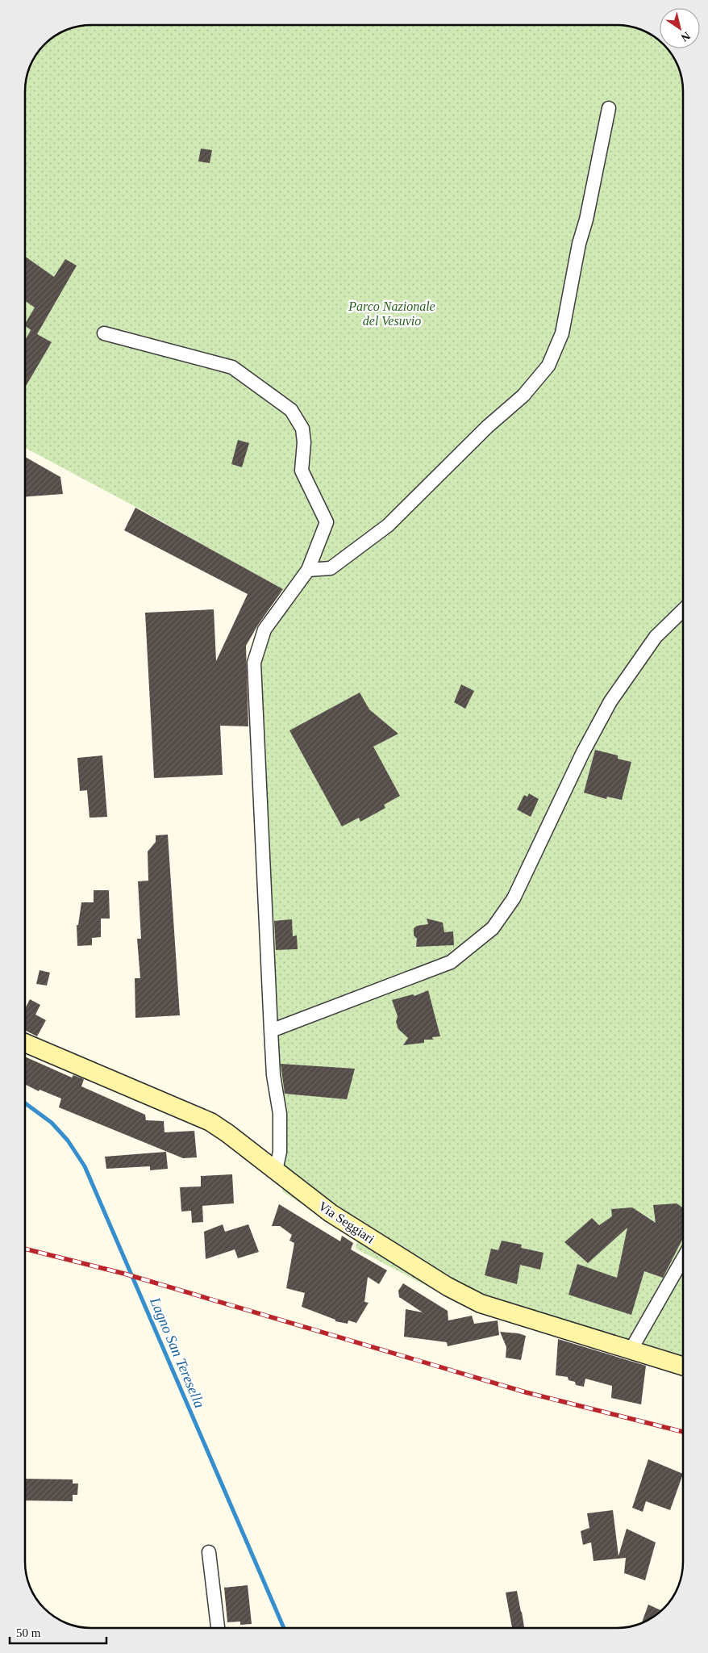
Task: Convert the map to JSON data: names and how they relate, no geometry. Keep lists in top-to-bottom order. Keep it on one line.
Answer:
{"streets":{"main road":["Via Seggiari"]},"water":["Lagno San Teresella"],"parks":["Parco Nazionale del Vesuvio"],"scale_bar":"50 m","north":"bottom right"}
